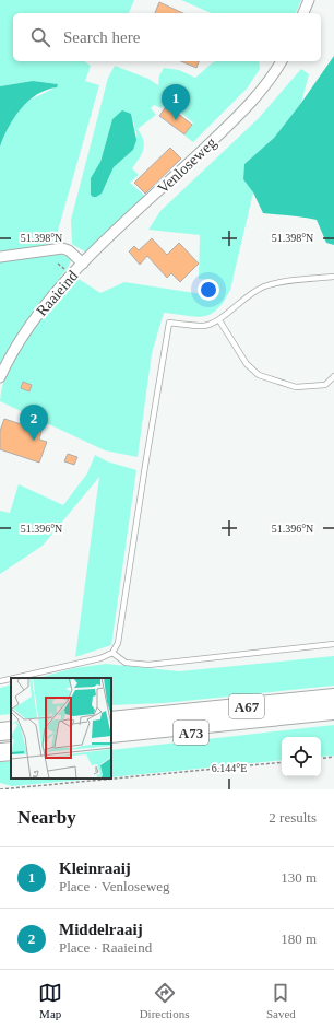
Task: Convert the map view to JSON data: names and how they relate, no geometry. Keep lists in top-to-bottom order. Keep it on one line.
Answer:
{"streets":{"highway":["A67","A73"],"street":["Venloseweg","Raaieind"]},"crossings":[["Venloseweg","Raaieind"],["A67","A73"]],"page":{"search":"Search here","pins":["1","2"],"heading":["Nearby","2 results"],"list":[{"mark":"1","name":"Kleinraaij","note":"Place · Venloseweg","value":"130 m"},{"mark":"2","name":"Middelraaij","note":"Place · Raaieind","value":"180 m"}],"nav":["Map","Directions","Saved"]},"coordinates":["51.398°N","51.396°N","6.144°E"]}
